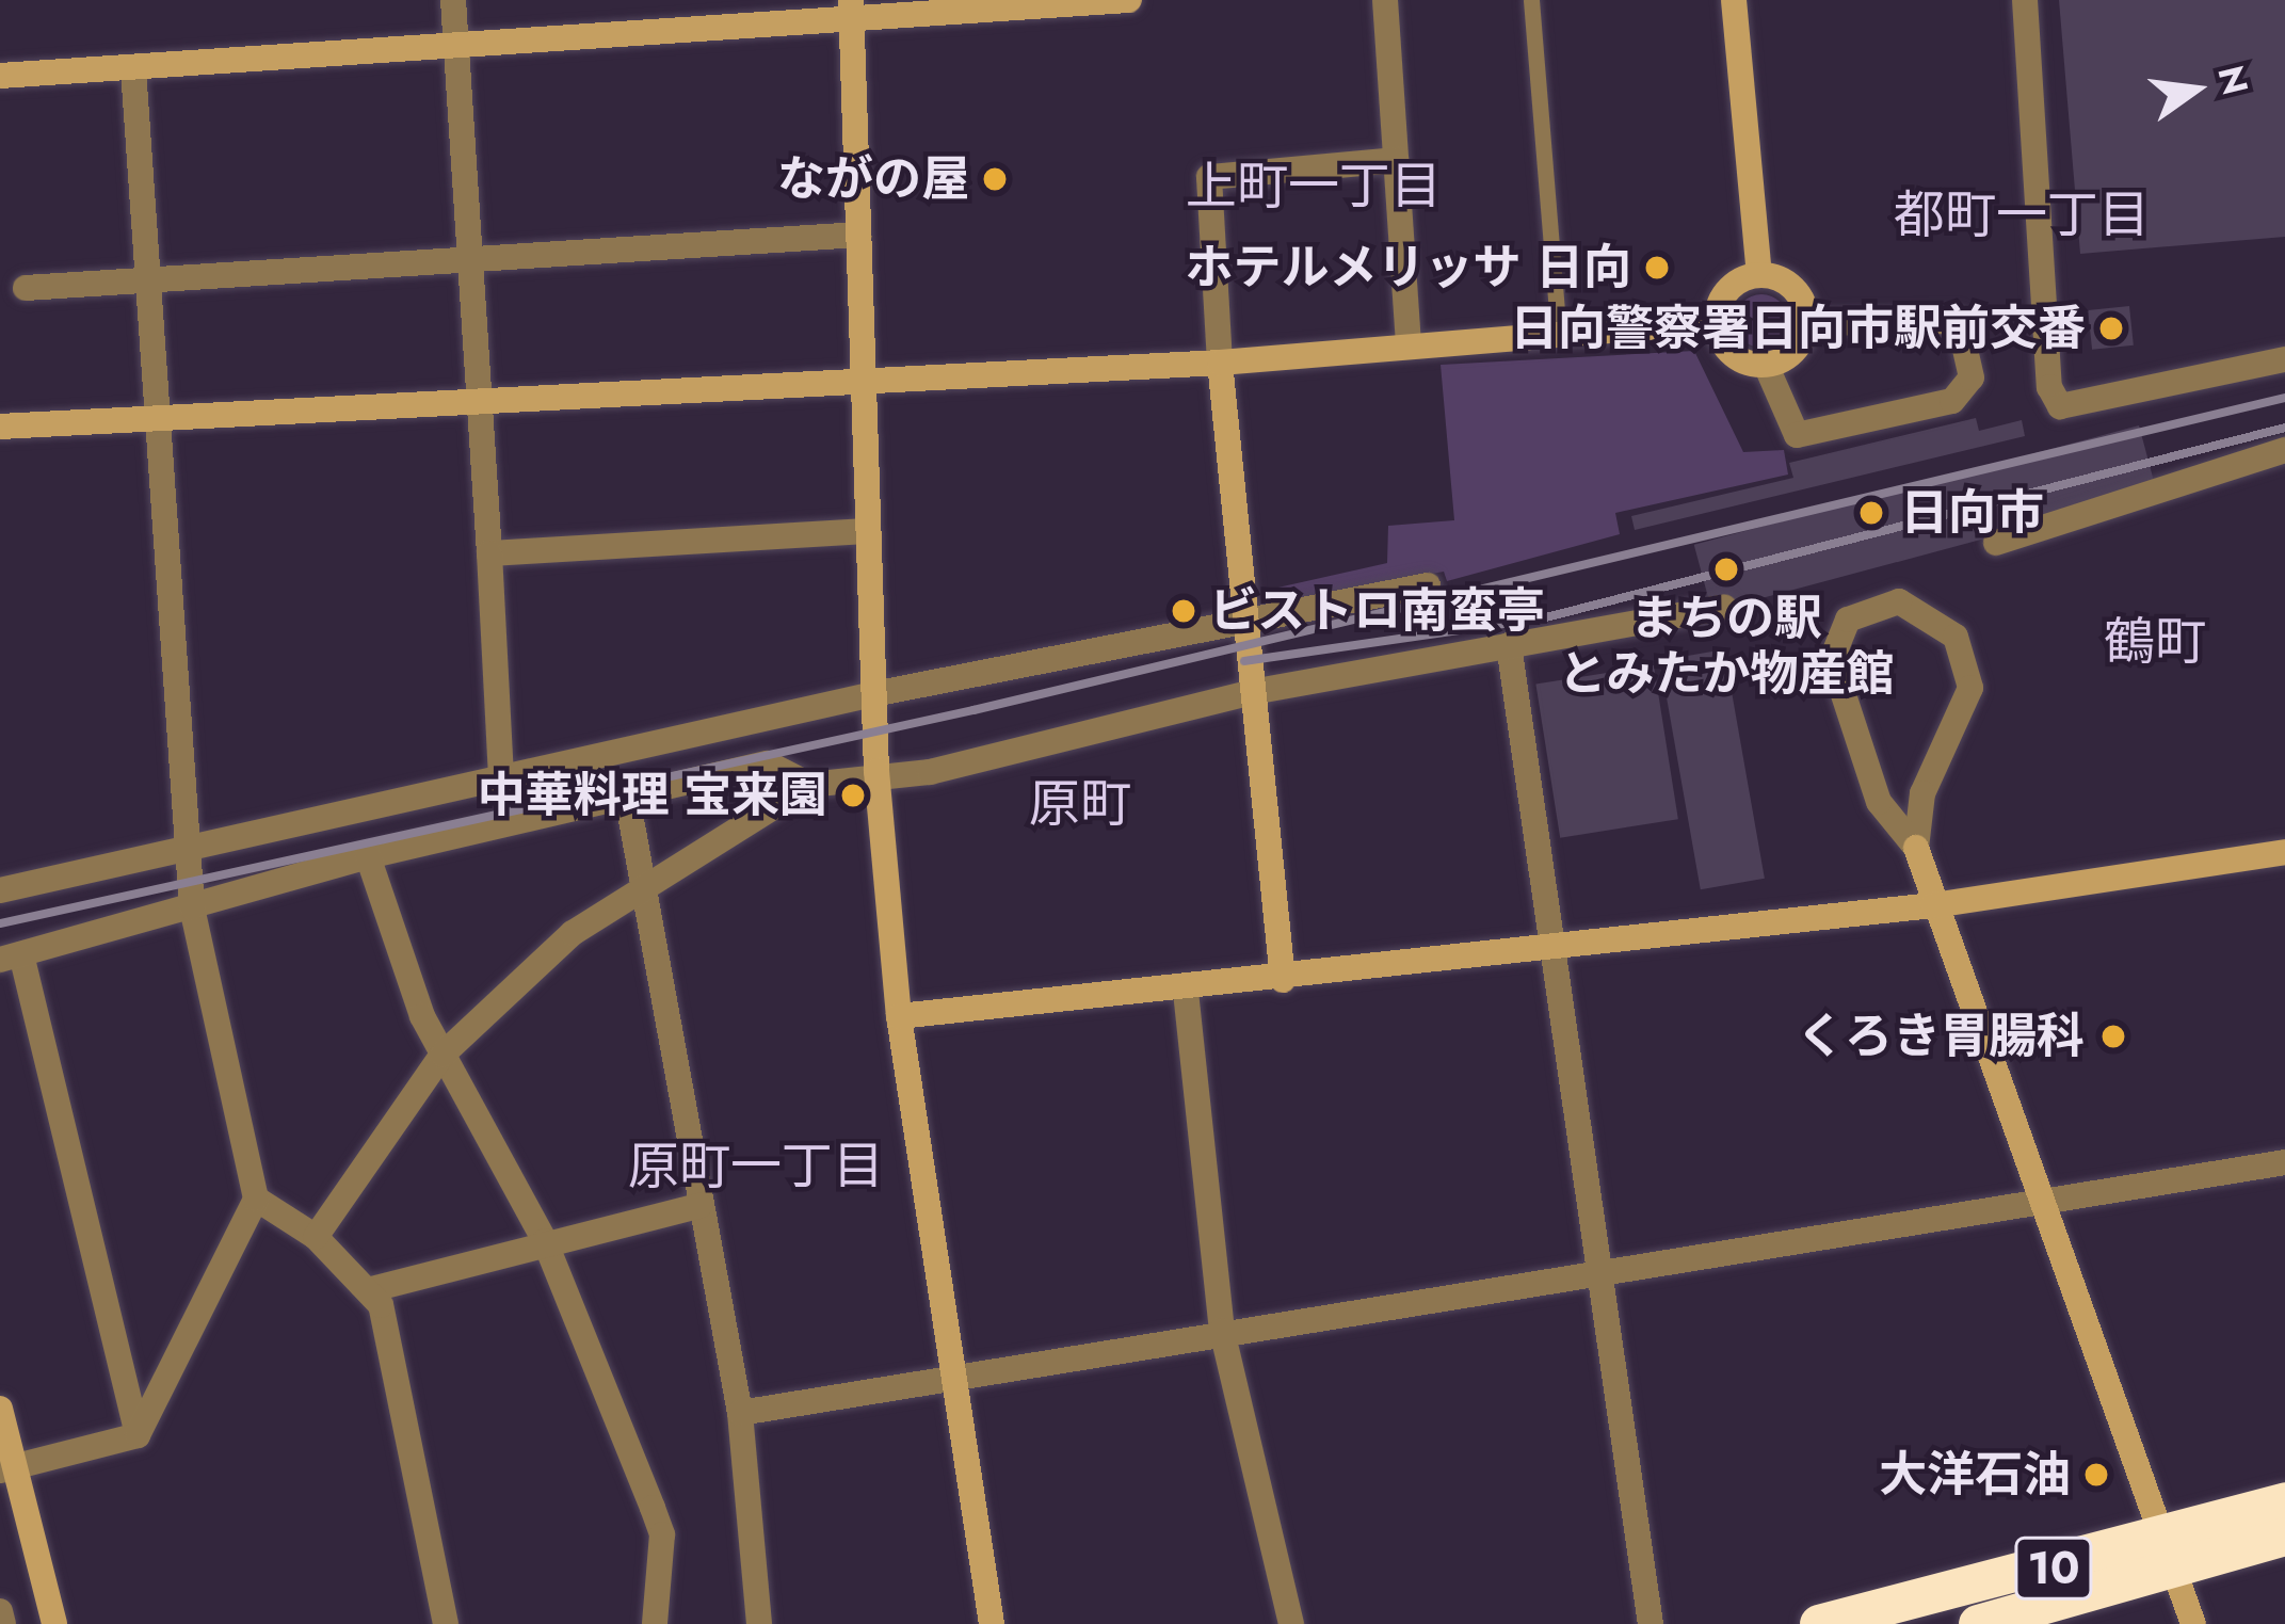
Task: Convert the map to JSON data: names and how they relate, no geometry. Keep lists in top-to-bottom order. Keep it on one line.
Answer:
{"streets":{"highway":["10"]},"districts":["上町一丁目","都町一丁目","鶴町","原町","原町一丁目"],"places":["ながの屋","ホテルメリッサ 日向","日向警察署日向市駅前交番","日向市","まちの駅 とみたか物産館","ビストロ南蛮亭","中華料理 宝来園","くろき胃腸科","大洋石油"],"north":"right"}
